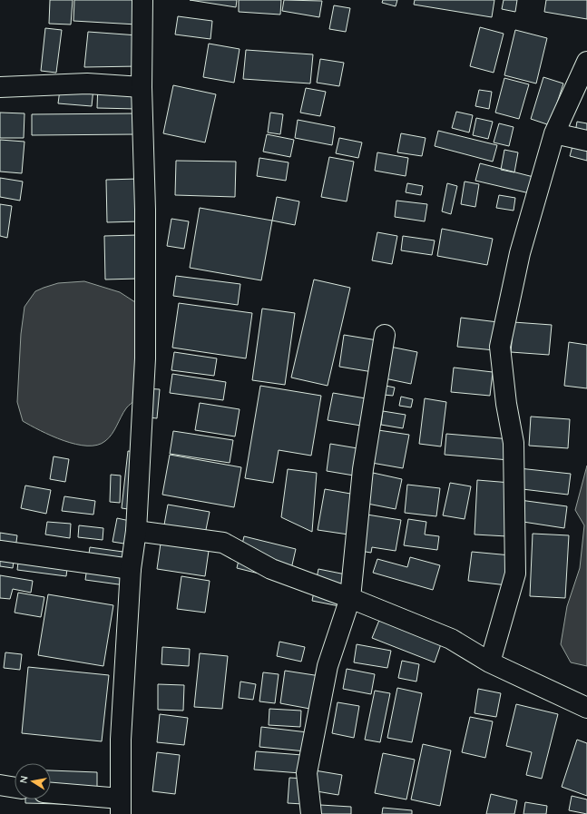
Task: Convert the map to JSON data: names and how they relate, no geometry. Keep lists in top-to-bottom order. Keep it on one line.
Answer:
{"north":"left"}
